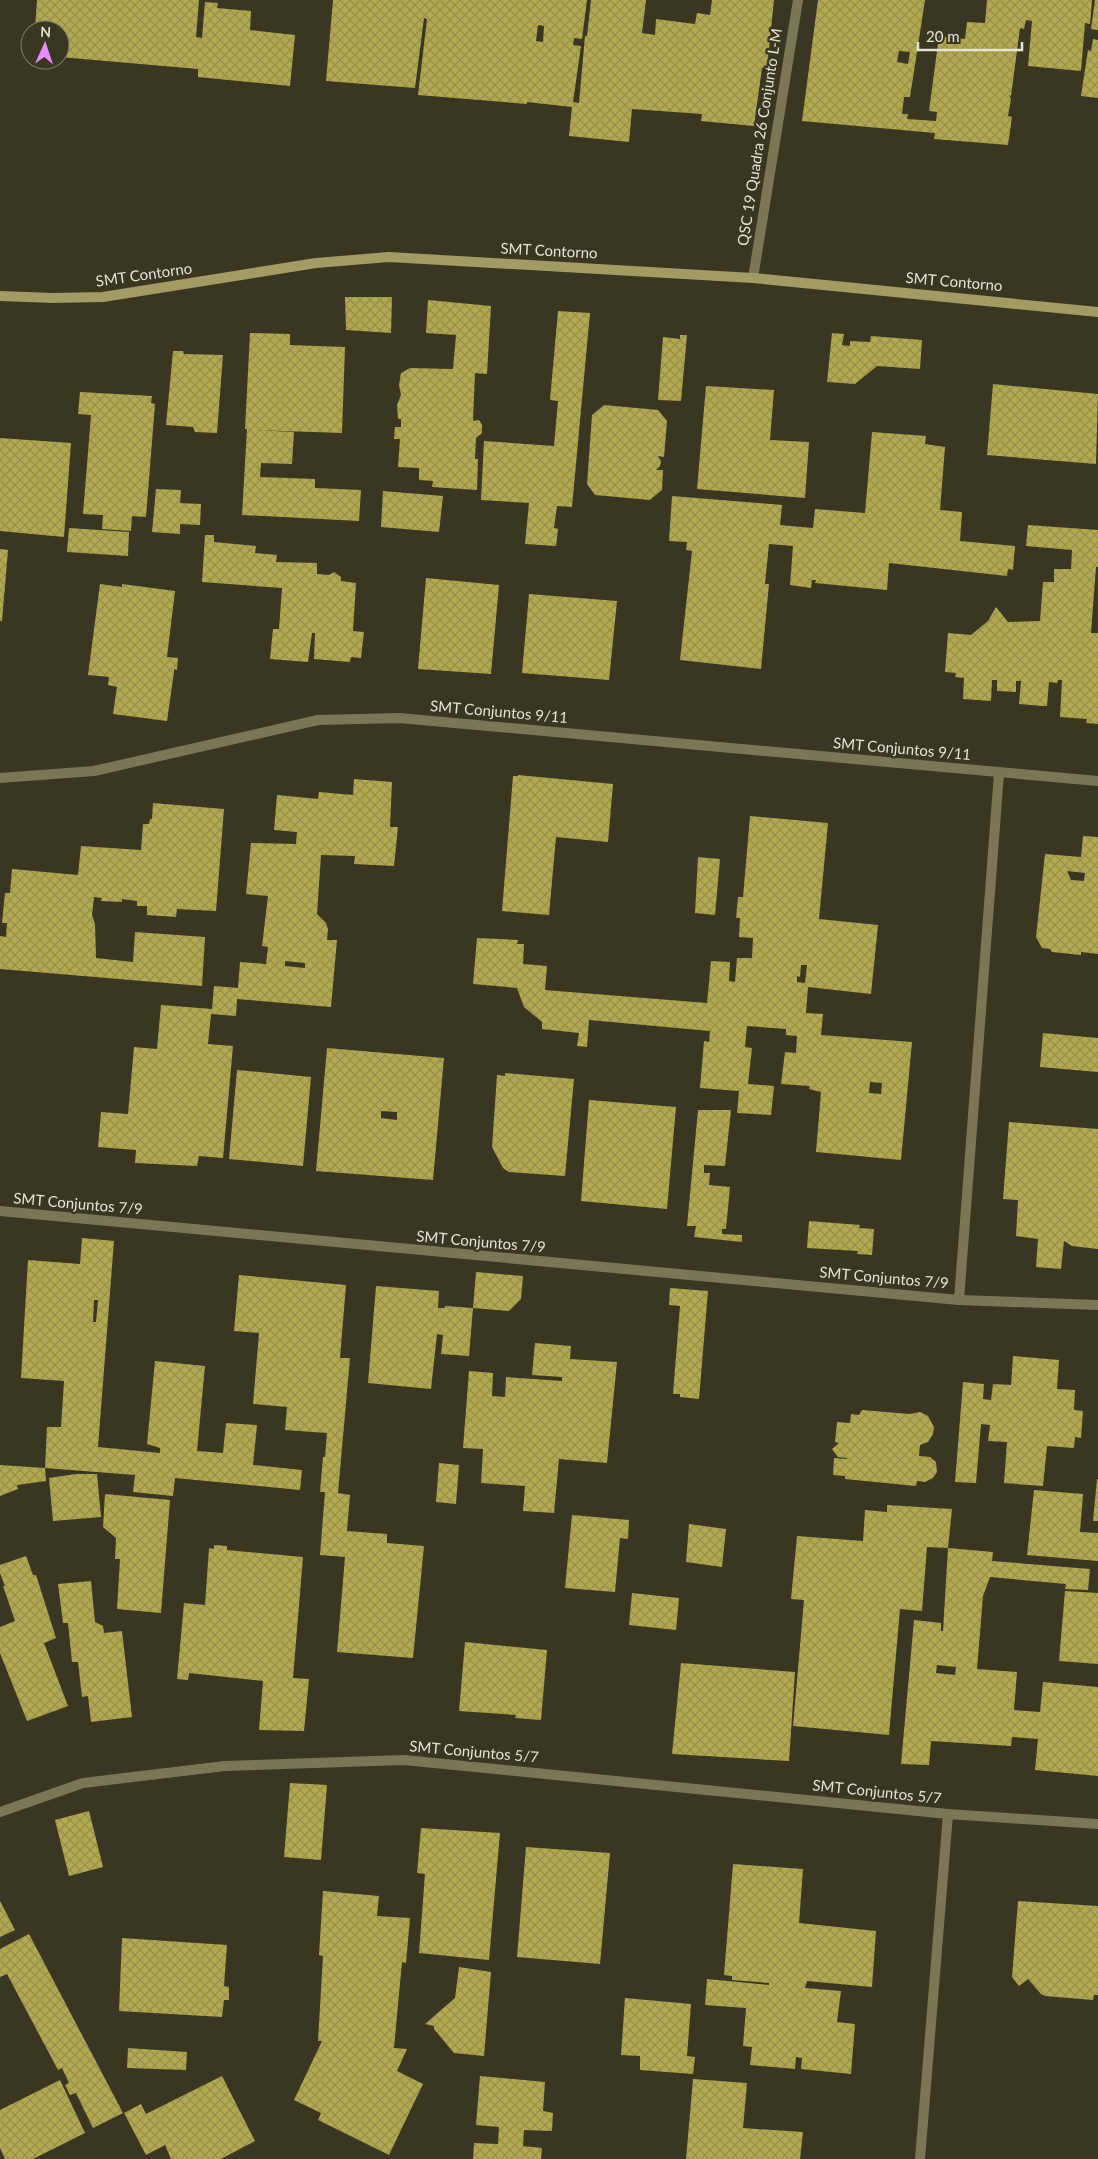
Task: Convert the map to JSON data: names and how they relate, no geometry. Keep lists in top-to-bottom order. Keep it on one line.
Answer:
{"streets":{"street":["QSC 19 Quadra 26 Conjunto L-M","SMT Contorno","SMT Conjuntos 9/11","SMT Conjuntos 7/9","SMT Conjuntos 5/7"]},"crossings":[["QSC 19 Quadra 26 Conjunto L-M","SMT Contorno"]],"scale_bar":"20 m","north":"top"}
